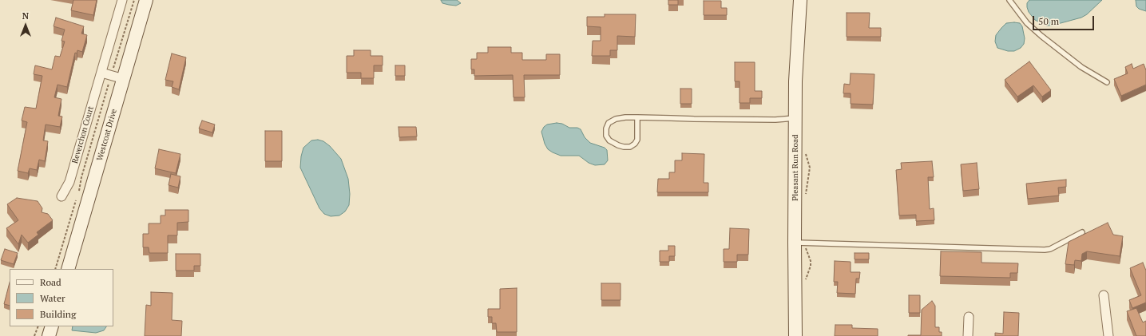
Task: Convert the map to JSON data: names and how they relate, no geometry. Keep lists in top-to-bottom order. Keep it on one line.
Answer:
{"streets":{"main road":["Westcoat Drive","Pleasant Run Road"],"street":["Reverchon Court"]},"legend":["Road","Water","Building"],"scale_bar":"50 m","north":"top"}
